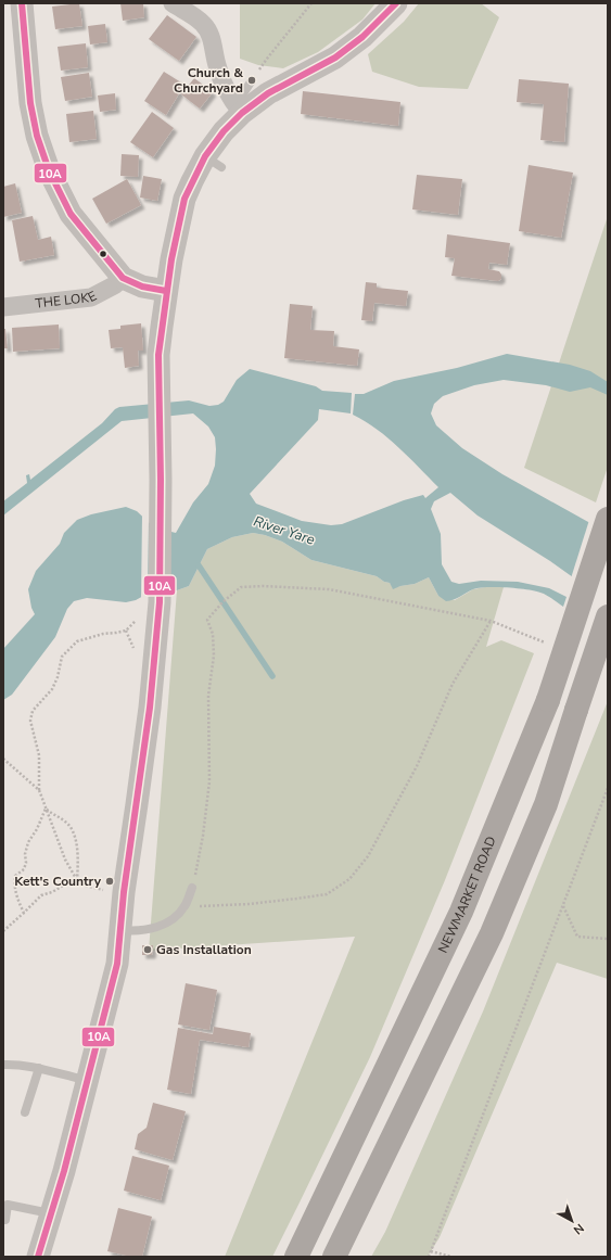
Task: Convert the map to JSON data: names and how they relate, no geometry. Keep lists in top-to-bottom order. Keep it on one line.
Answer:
{"streets":{"highway":["NEWMARKET ROAD"],"street":["THE LOKE"]},"water":["River Yare"],"places":["Church & Churchyard","Kett's Country","Gas Installation"],"lines":["transit line 10A"],"north":"bottom right"}
